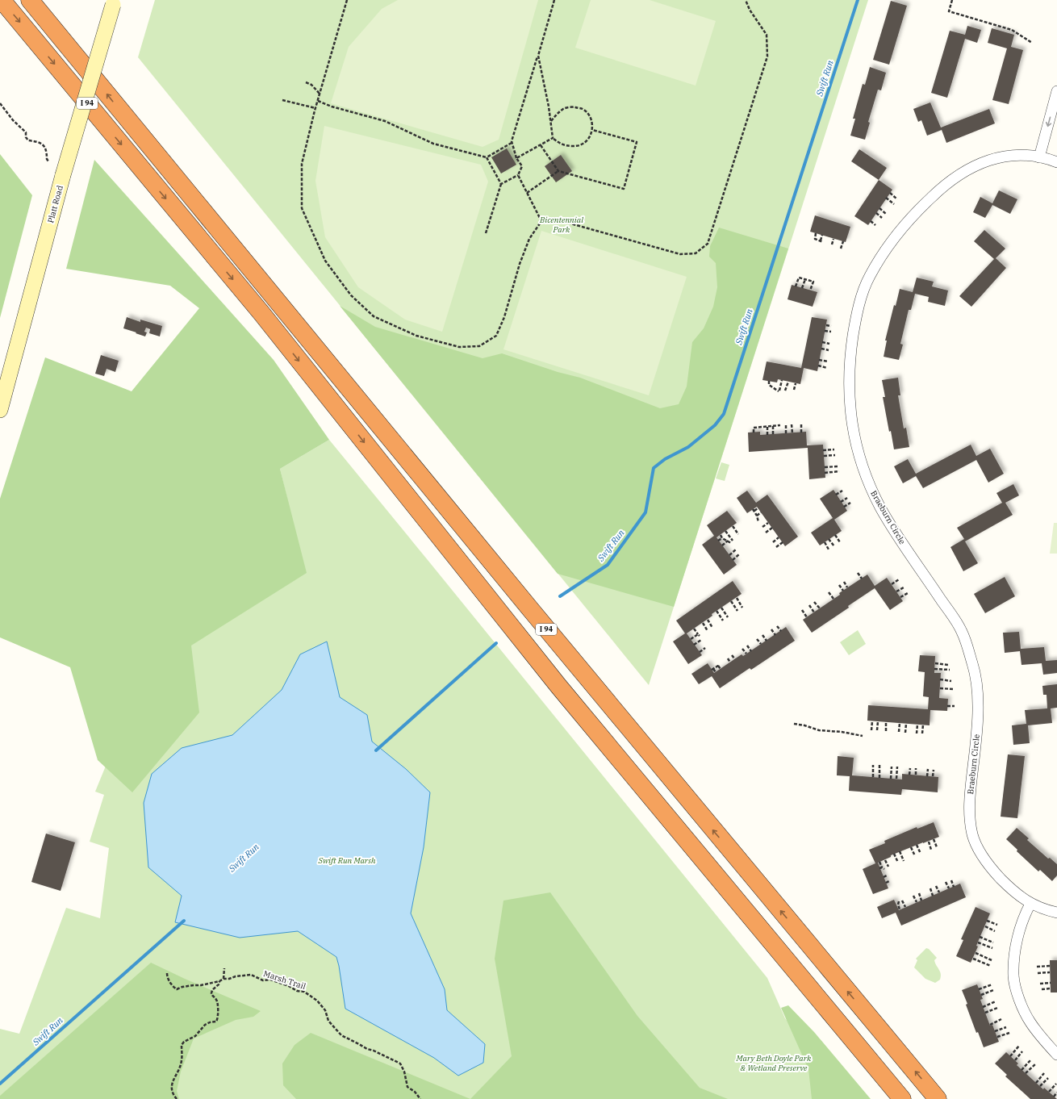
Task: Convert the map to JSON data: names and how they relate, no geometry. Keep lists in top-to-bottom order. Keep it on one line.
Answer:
{"streets":{"highway":["I 94"],"main road":["Platt Road"],"street":["Braeburn Circle"],"path":["Marsh Trail"]},"water":["Swift Run"],"parks":["Bicentennial Park","Swift Run Marsh","Mary Beth Doyle Park & Wetland Preserve"]}
